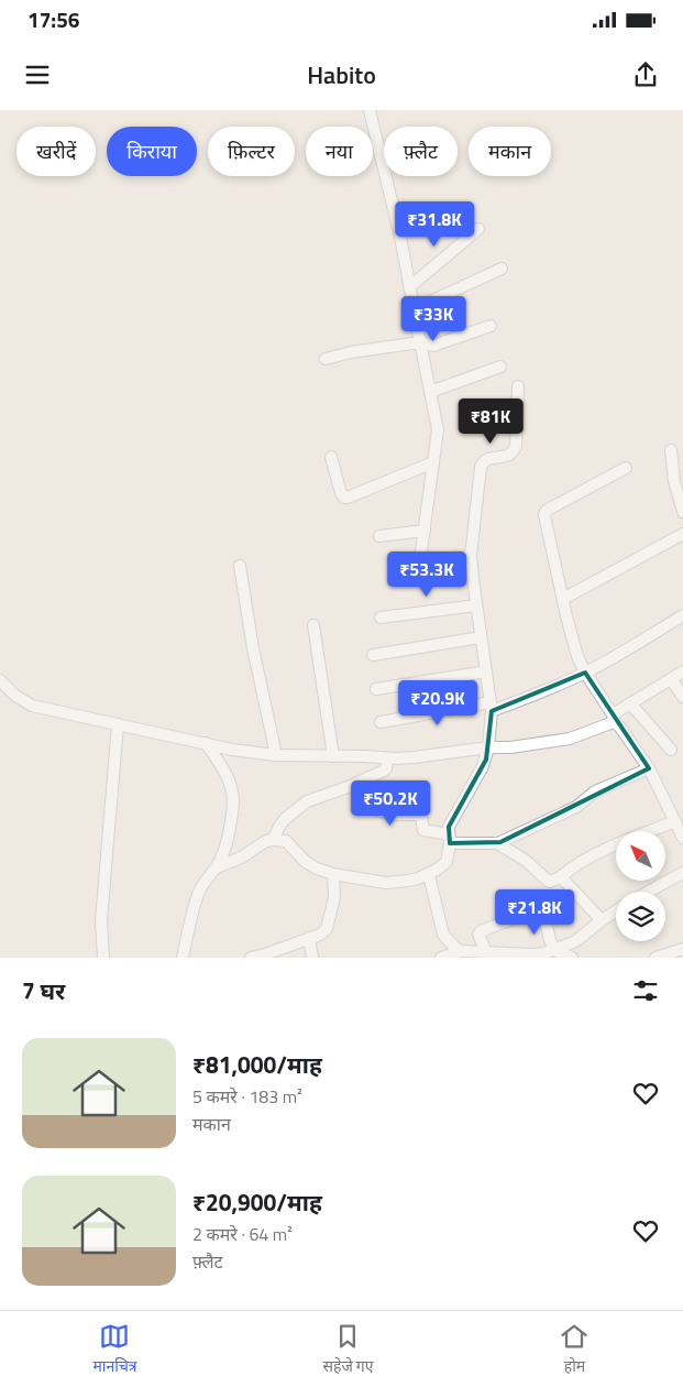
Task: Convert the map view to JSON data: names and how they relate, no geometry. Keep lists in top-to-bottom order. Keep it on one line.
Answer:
{"north":"top left","page":{"status":"17:56","header":"Habito","chip":["खरीदें","किराया","फ़िल्टर","नया","फ़्लैट","मकान"],"price":["₹31.8K","₹33K","₹81K","₹53.3K","₹20.9K","₹50.2K","₹21.8K"],"heading":"7 घर","list":[{"name":"₹81,000/माह","note":"5 कमरे · 183 m² · मकान"},{"name":"₹20,900/माह","note":"2 कमरे · 64 m² · फ़्लैट"}],"tabs":["मानचित्र","सहेजे गए","होम"]}}
